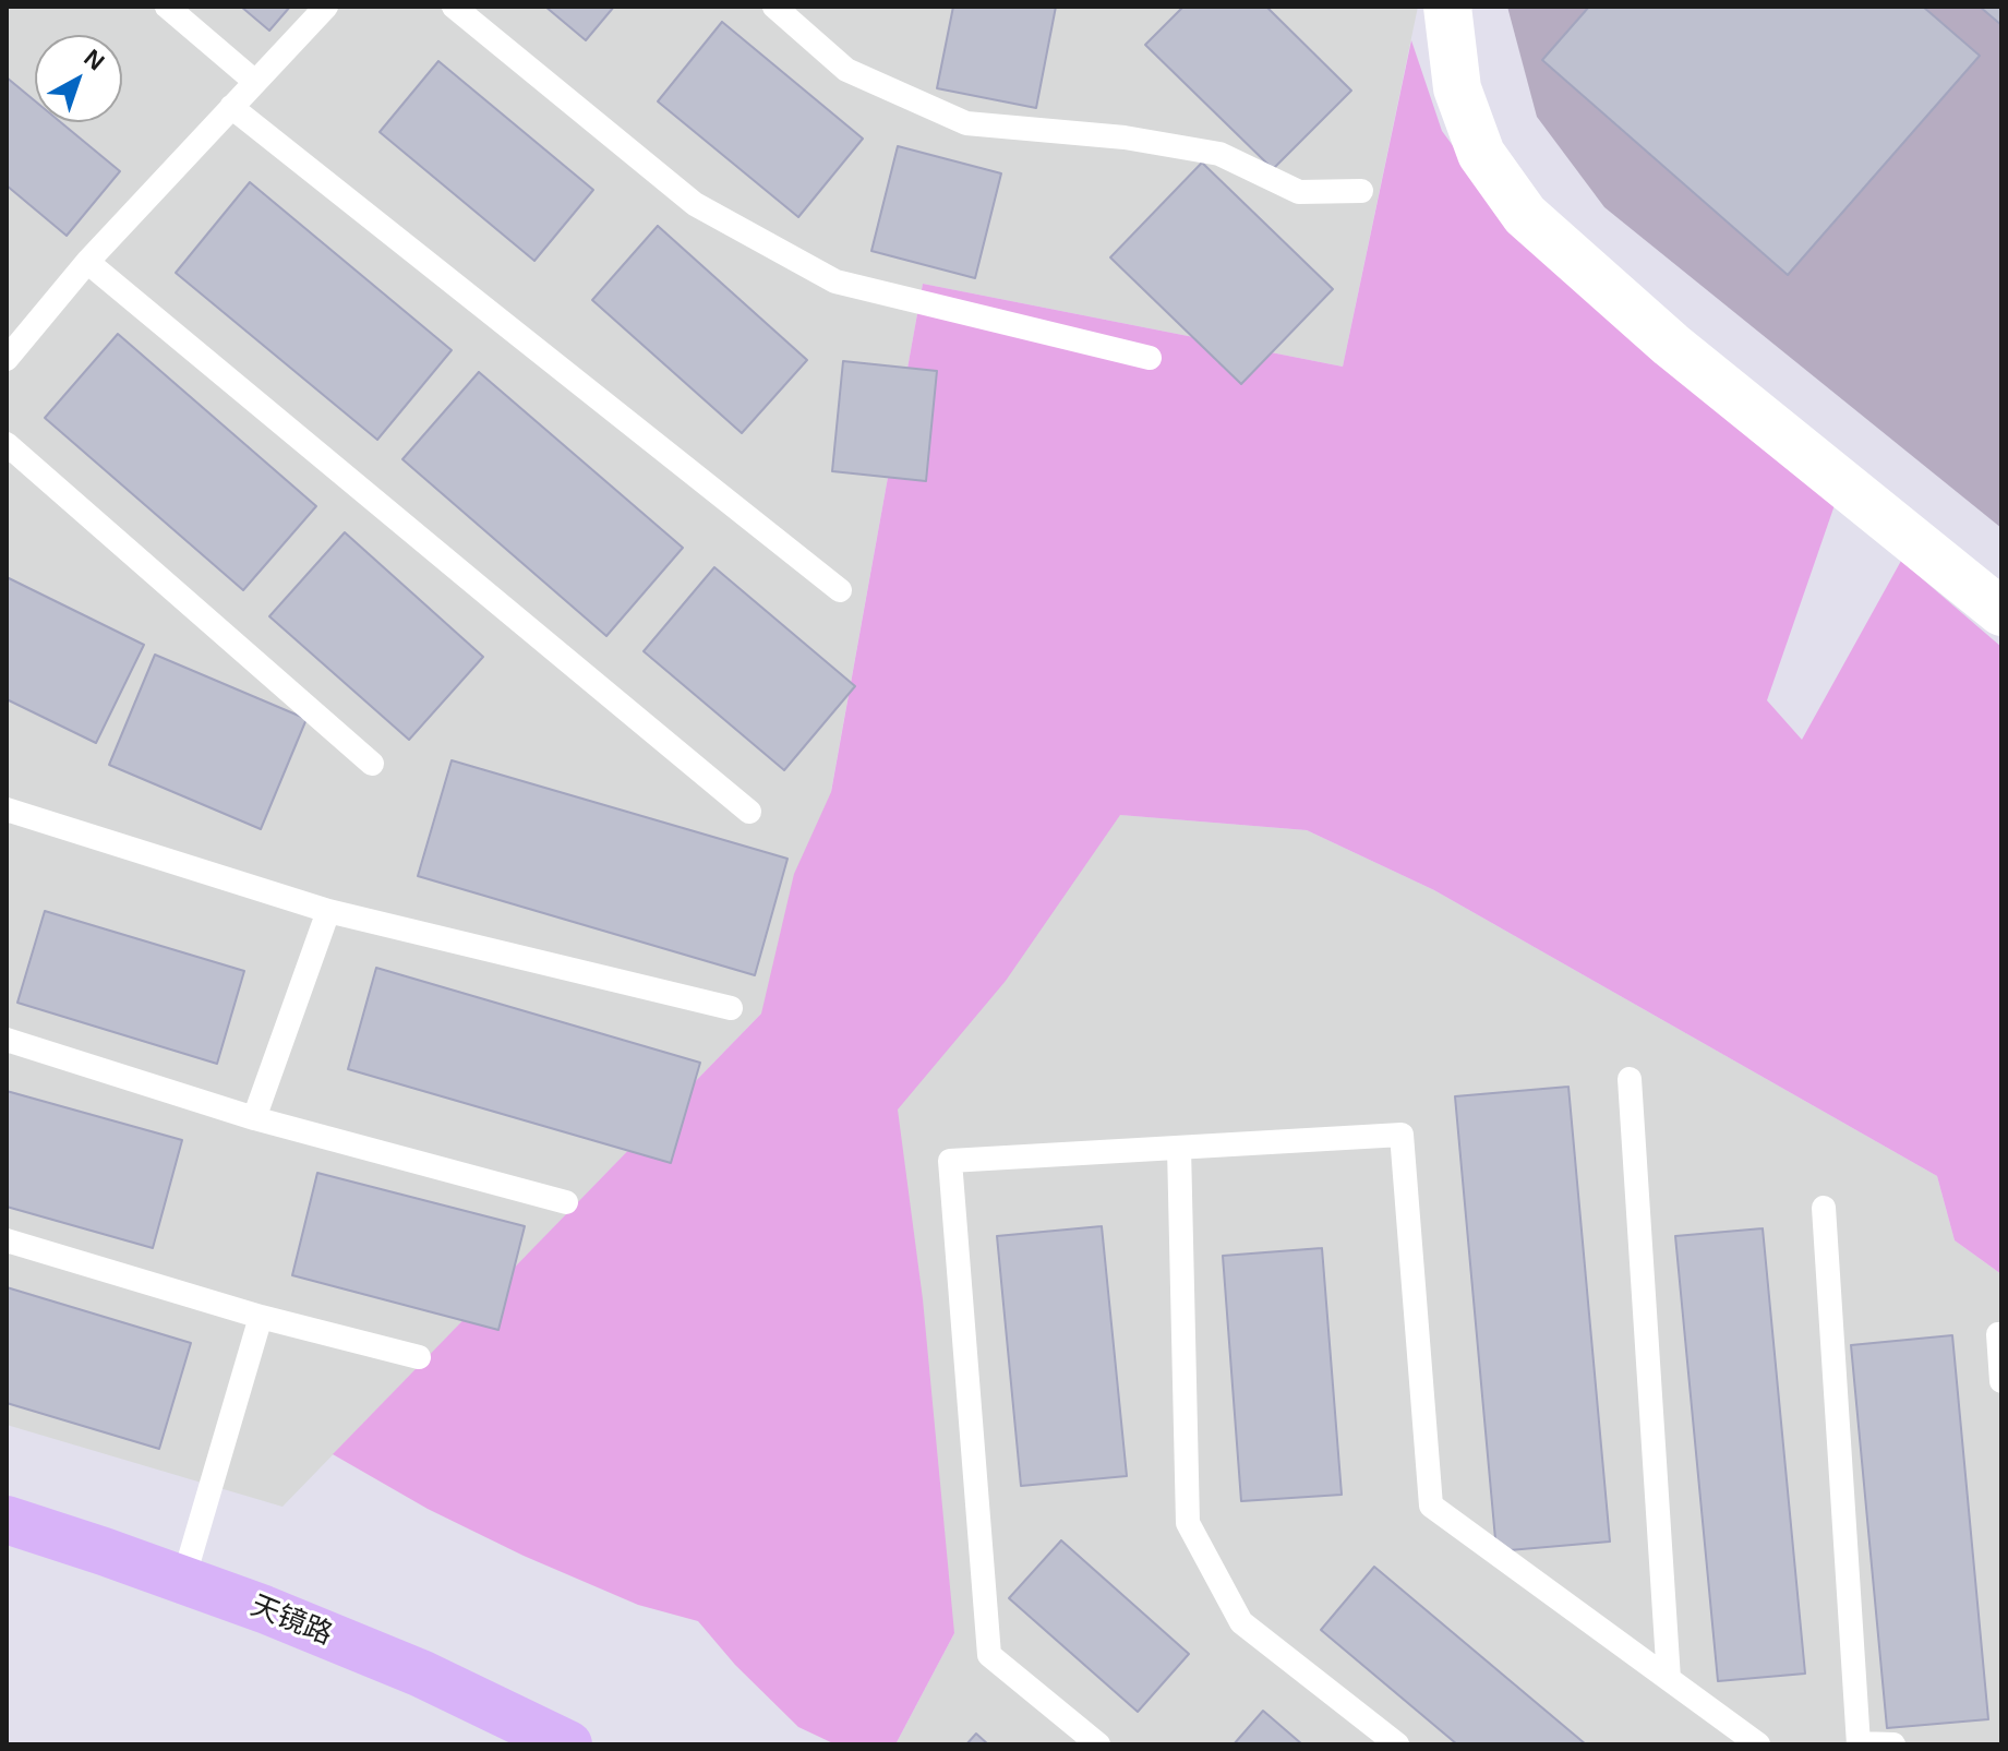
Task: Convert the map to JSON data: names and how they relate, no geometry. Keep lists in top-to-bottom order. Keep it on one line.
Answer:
{"streets":{"street":["天镜路"]},"north":"top right"}
